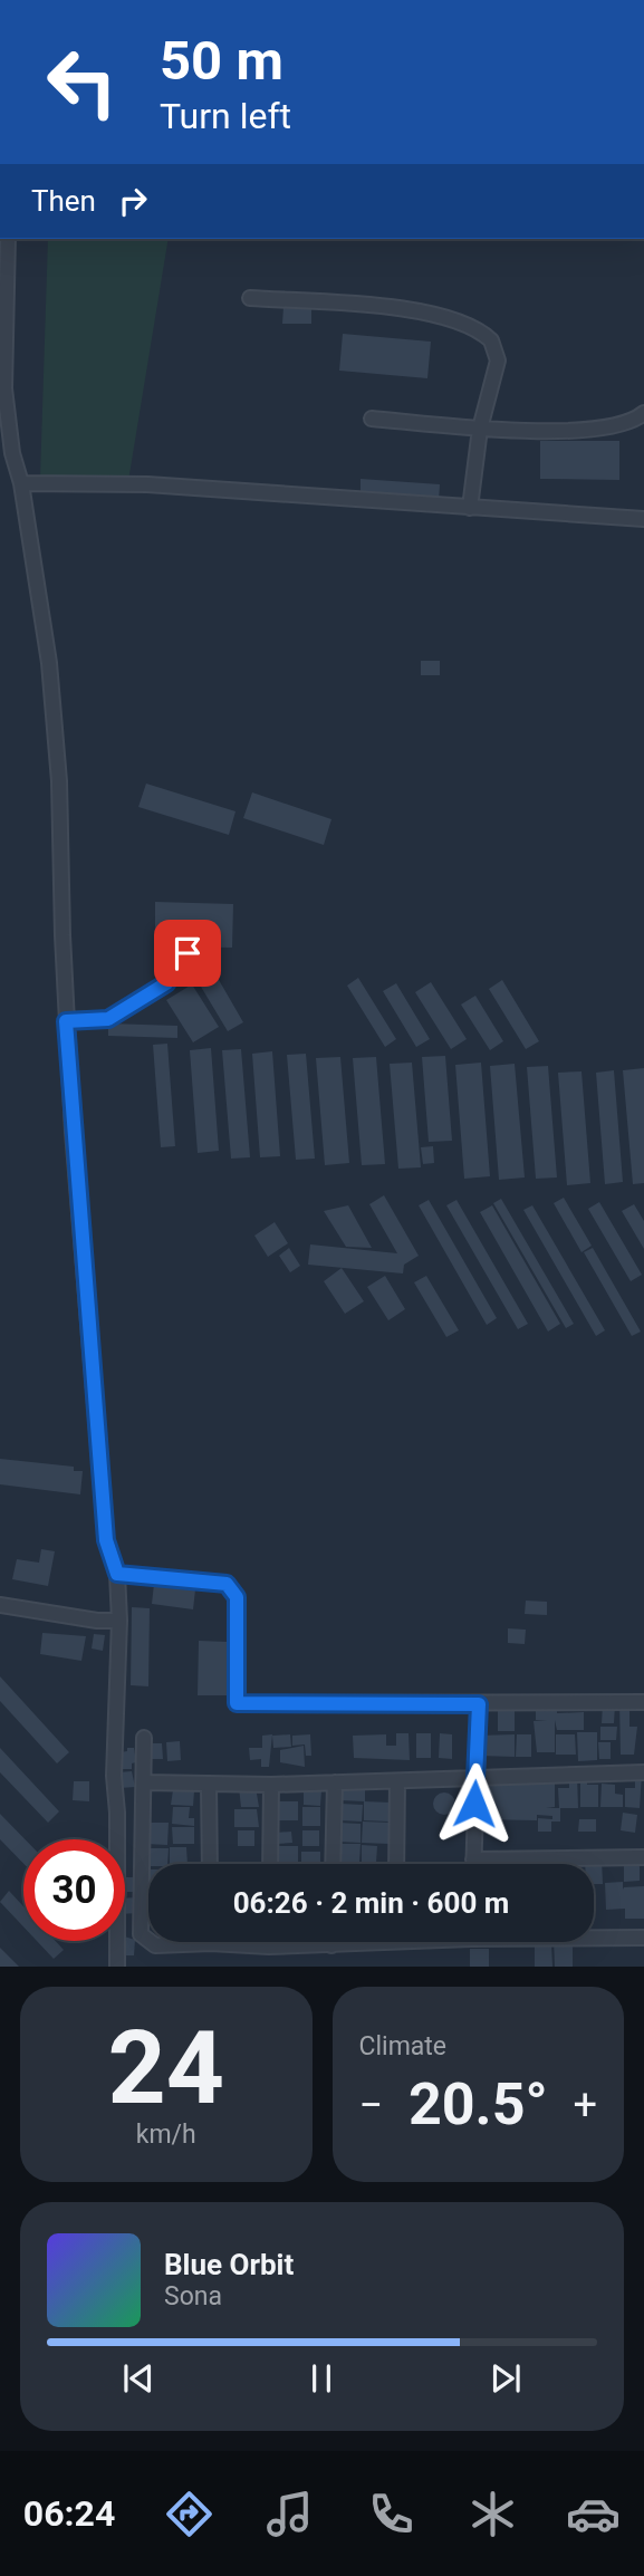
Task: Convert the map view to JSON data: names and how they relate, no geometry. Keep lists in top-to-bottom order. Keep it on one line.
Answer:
{"page":{"turn":["50 m","Turn left"],"then":"Then","limit":"30","trip":"06:26 · 2 min · 600 m","tile":[["24","km/h"],"Climate"],"heat":["−","20.5°","+"],"song":["Blue Orbit","Sona"],"tabs":"06:24"}}
